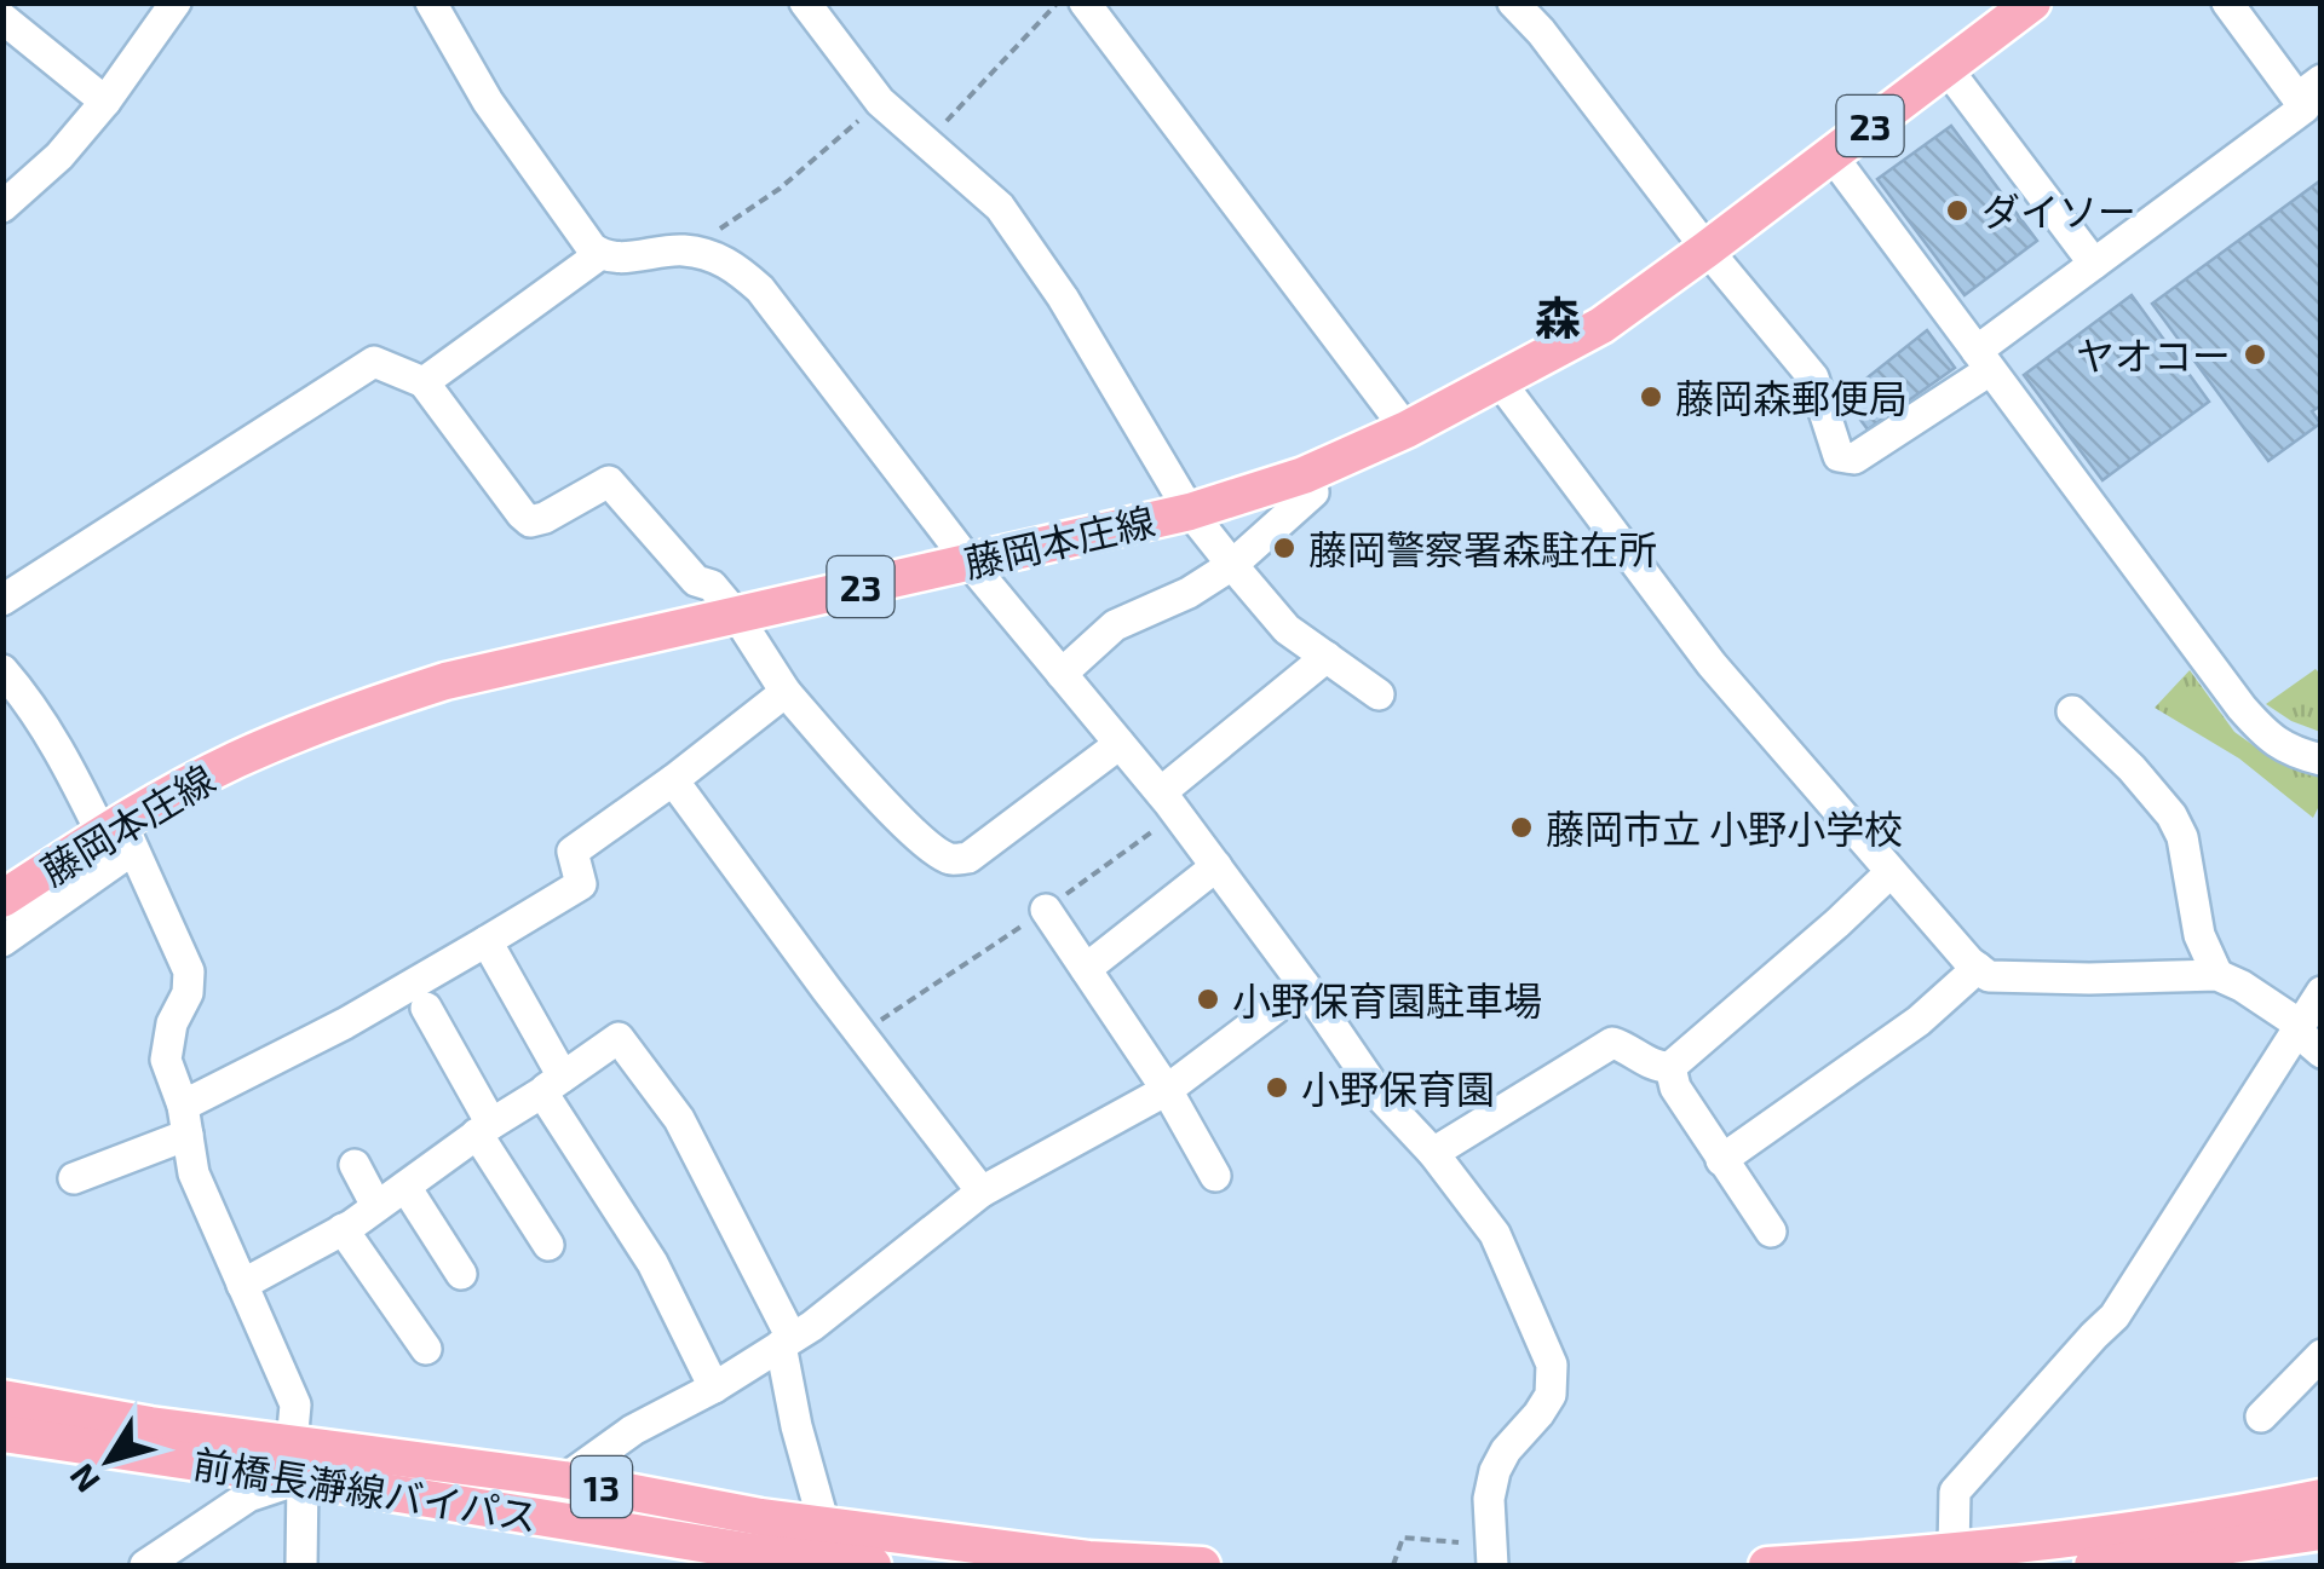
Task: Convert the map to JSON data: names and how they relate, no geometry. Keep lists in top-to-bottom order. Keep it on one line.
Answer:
{"streets":{"main road":["23","藤岡本庄線","13","前橋長瀞線バイパス"]},"districts":["森"],"places":["ダイソー","ヤオコー","藤岡森郵便局","藤岡警察署森駐在所","藤岡市立 小野小学校","小野保育園駐車場","小野保育園"],"north":"bottom left"}
